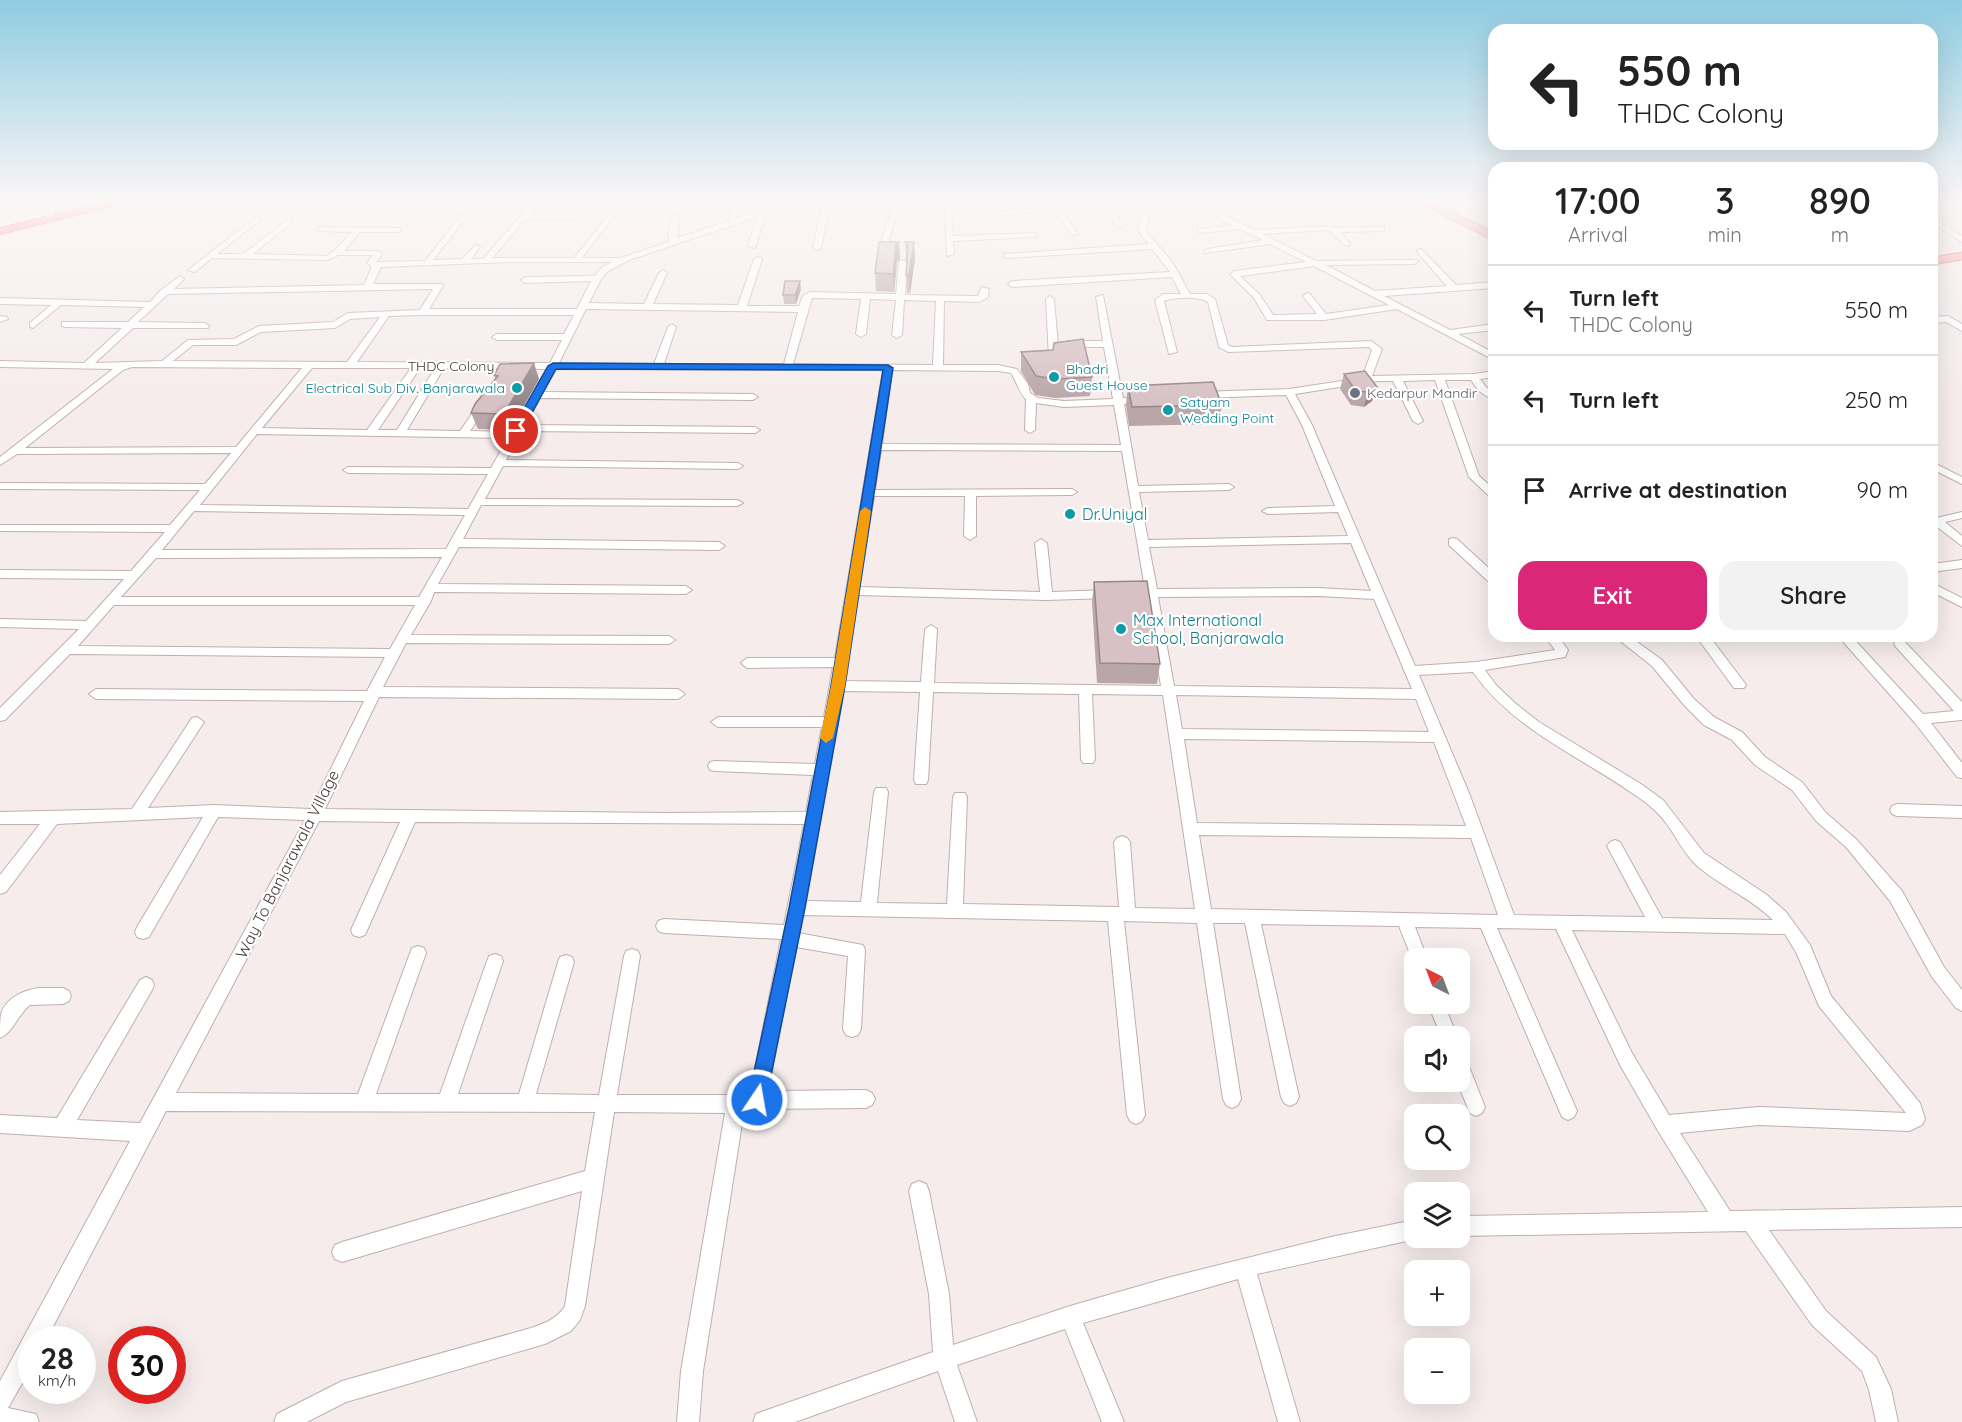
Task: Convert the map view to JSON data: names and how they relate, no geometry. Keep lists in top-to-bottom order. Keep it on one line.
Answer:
{"streets":{"street":["THDC Colony","Way To Banjarawala Village"]},"places":["Bhadri Guest House","Electrical Sub Div. Banjarawala","Kedarpur Mandir","Satyam Wedding Point","Dr.Uniyal","Max International School, Banjarawala"],"north":"top left","page":{"turn":["550 m","THDC Colony"],"eta":["17:00","Arrival","3","min","890","m"],"list":[{"name":"Turn left","note":"THDC Colony","value":"550 m"},{"name":"Turn left","value":"250 m"},{"name":"Arrive at destination","value":"90 m"}],"buttons":["Exit","Share"],"map_buttons":["+","−"],"speed":"28 km/h","limit":"30"}}
